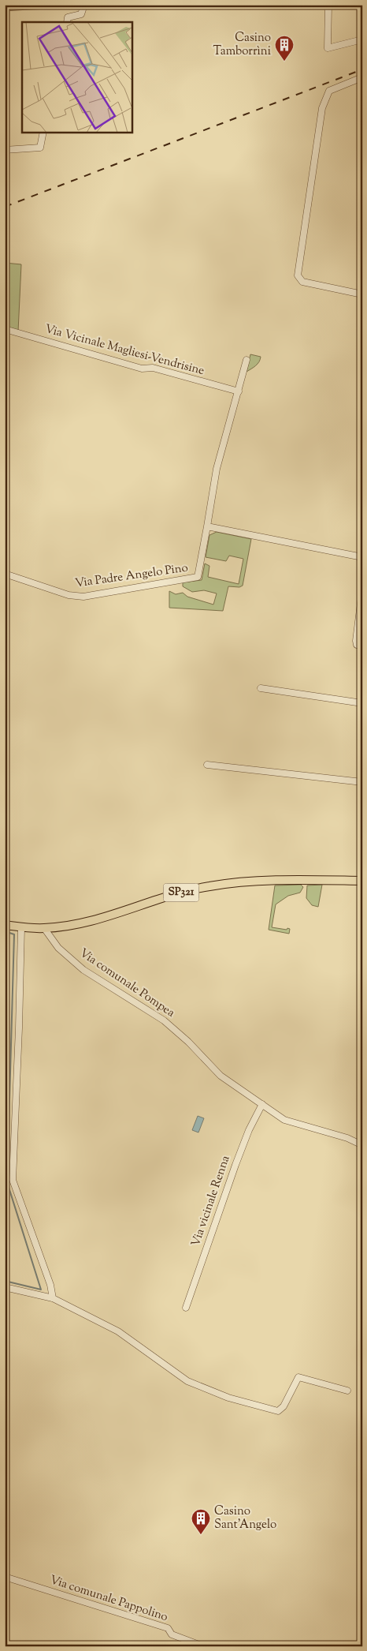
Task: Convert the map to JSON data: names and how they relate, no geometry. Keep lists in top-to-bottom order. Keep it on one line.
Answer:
{"streets":{"main road":["SP321"],"street":["Via Vicinale Magliesi-Vendrisine","Via Padre Angelo Pino","Via comunale Pompea","Via vicinale Renna","Via comunale Pappolino"]},"crossings":[["SP321","Via comunale Pompea"],["Via comunale Pompea","Via vicinale Renna"]],"places":{"building":["Casino Tamborrìni","Casino Sant'Angelo"]}}
